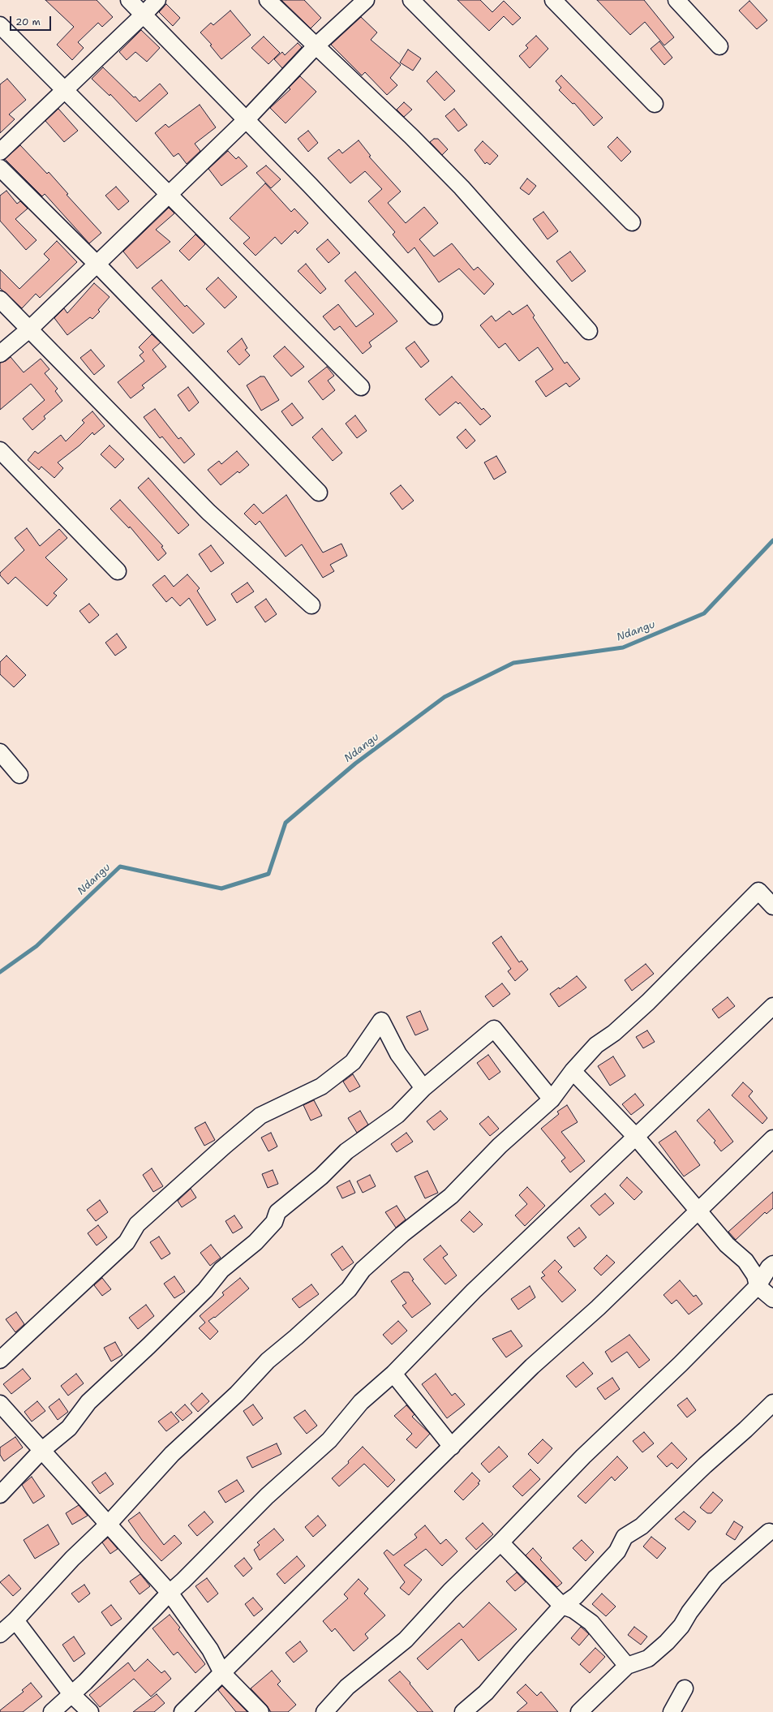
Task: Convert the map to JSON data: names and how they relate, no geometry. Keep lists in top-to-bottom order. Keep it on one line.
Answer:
{"water":["Ndangu"],"scale_bar":"20 m"}
